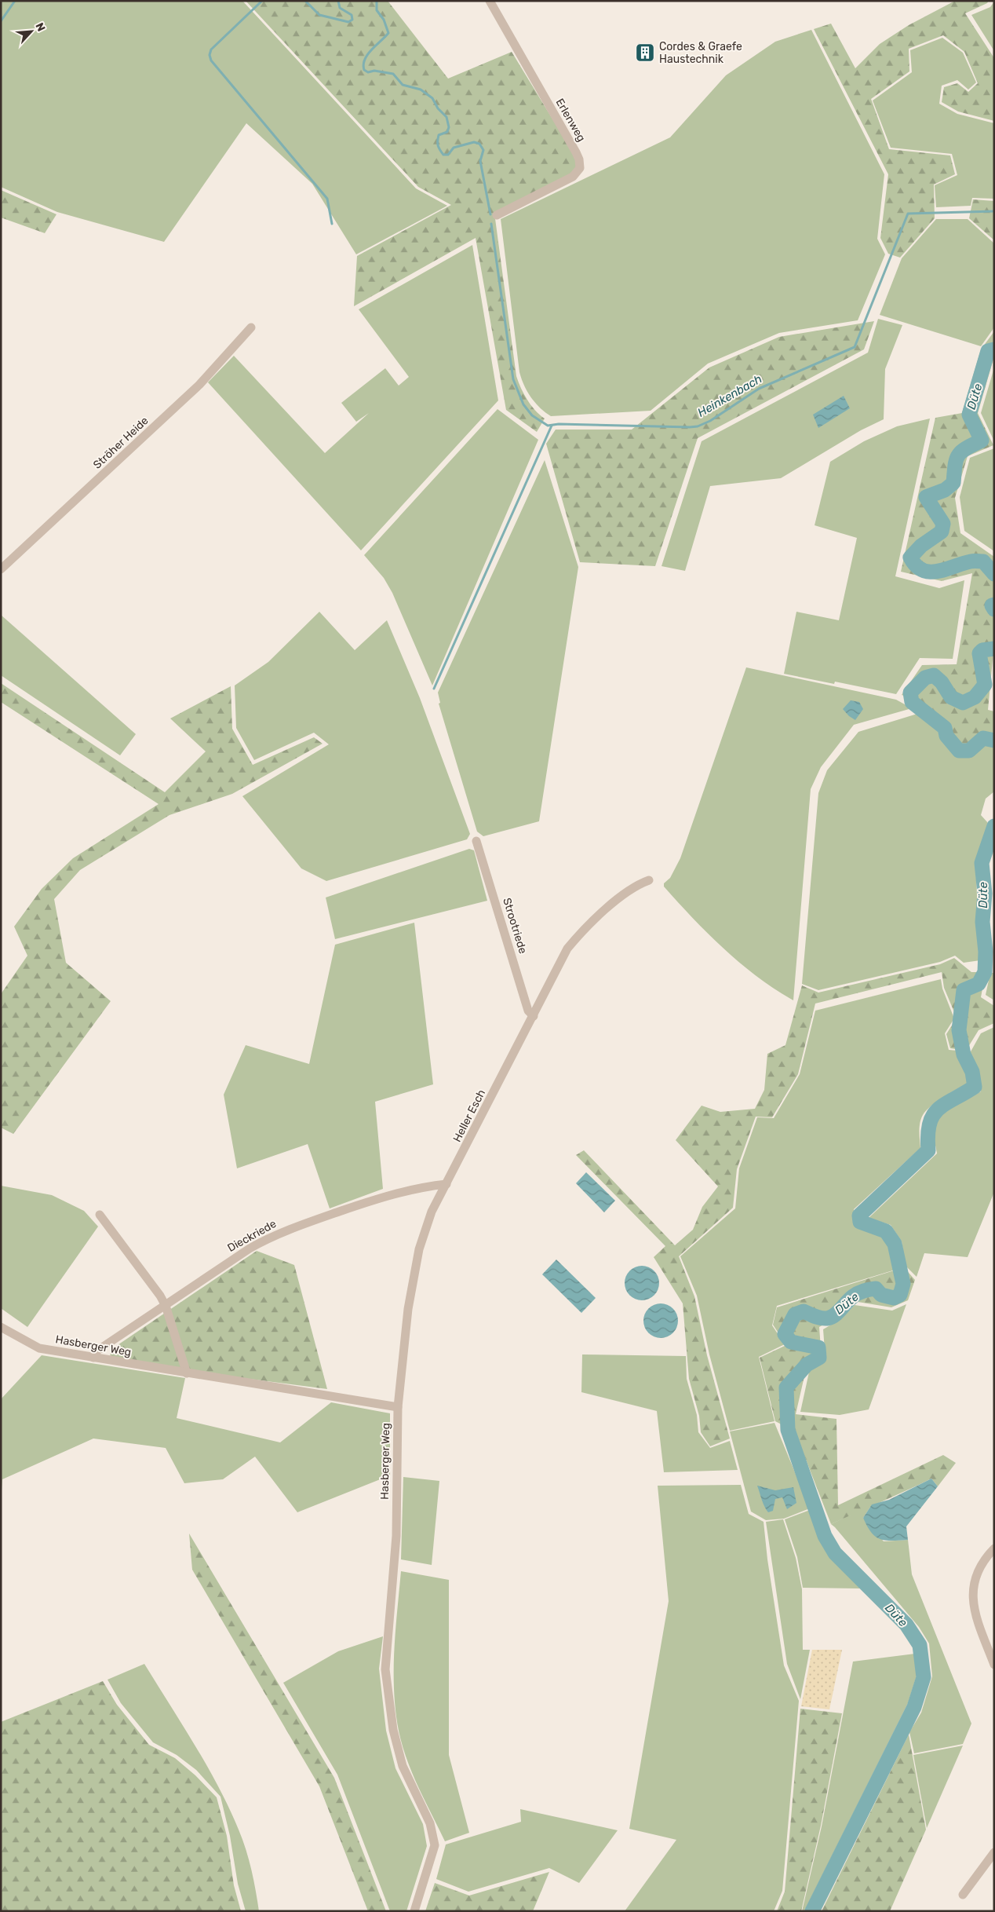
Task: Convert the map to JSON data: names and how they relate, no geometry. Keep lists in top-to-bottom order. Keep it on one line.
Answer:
{"streets":{"street":["Erlenweg","Ströher Heide","Strootriede","Heller Esch","Dieckriede","Hasberger Weg"]},"crossings":[["Strootriede","Heller Esch"],["Heller Esch","Dieckriede"],["Heller Esch","Hasberger Weg"],["Dieckriede","Hasberger Weg"]],"water":["Heinkenbach","Düte"],"places":{"building":["Cordes & Graefe Haustechnik"]},"north":"top right"}
